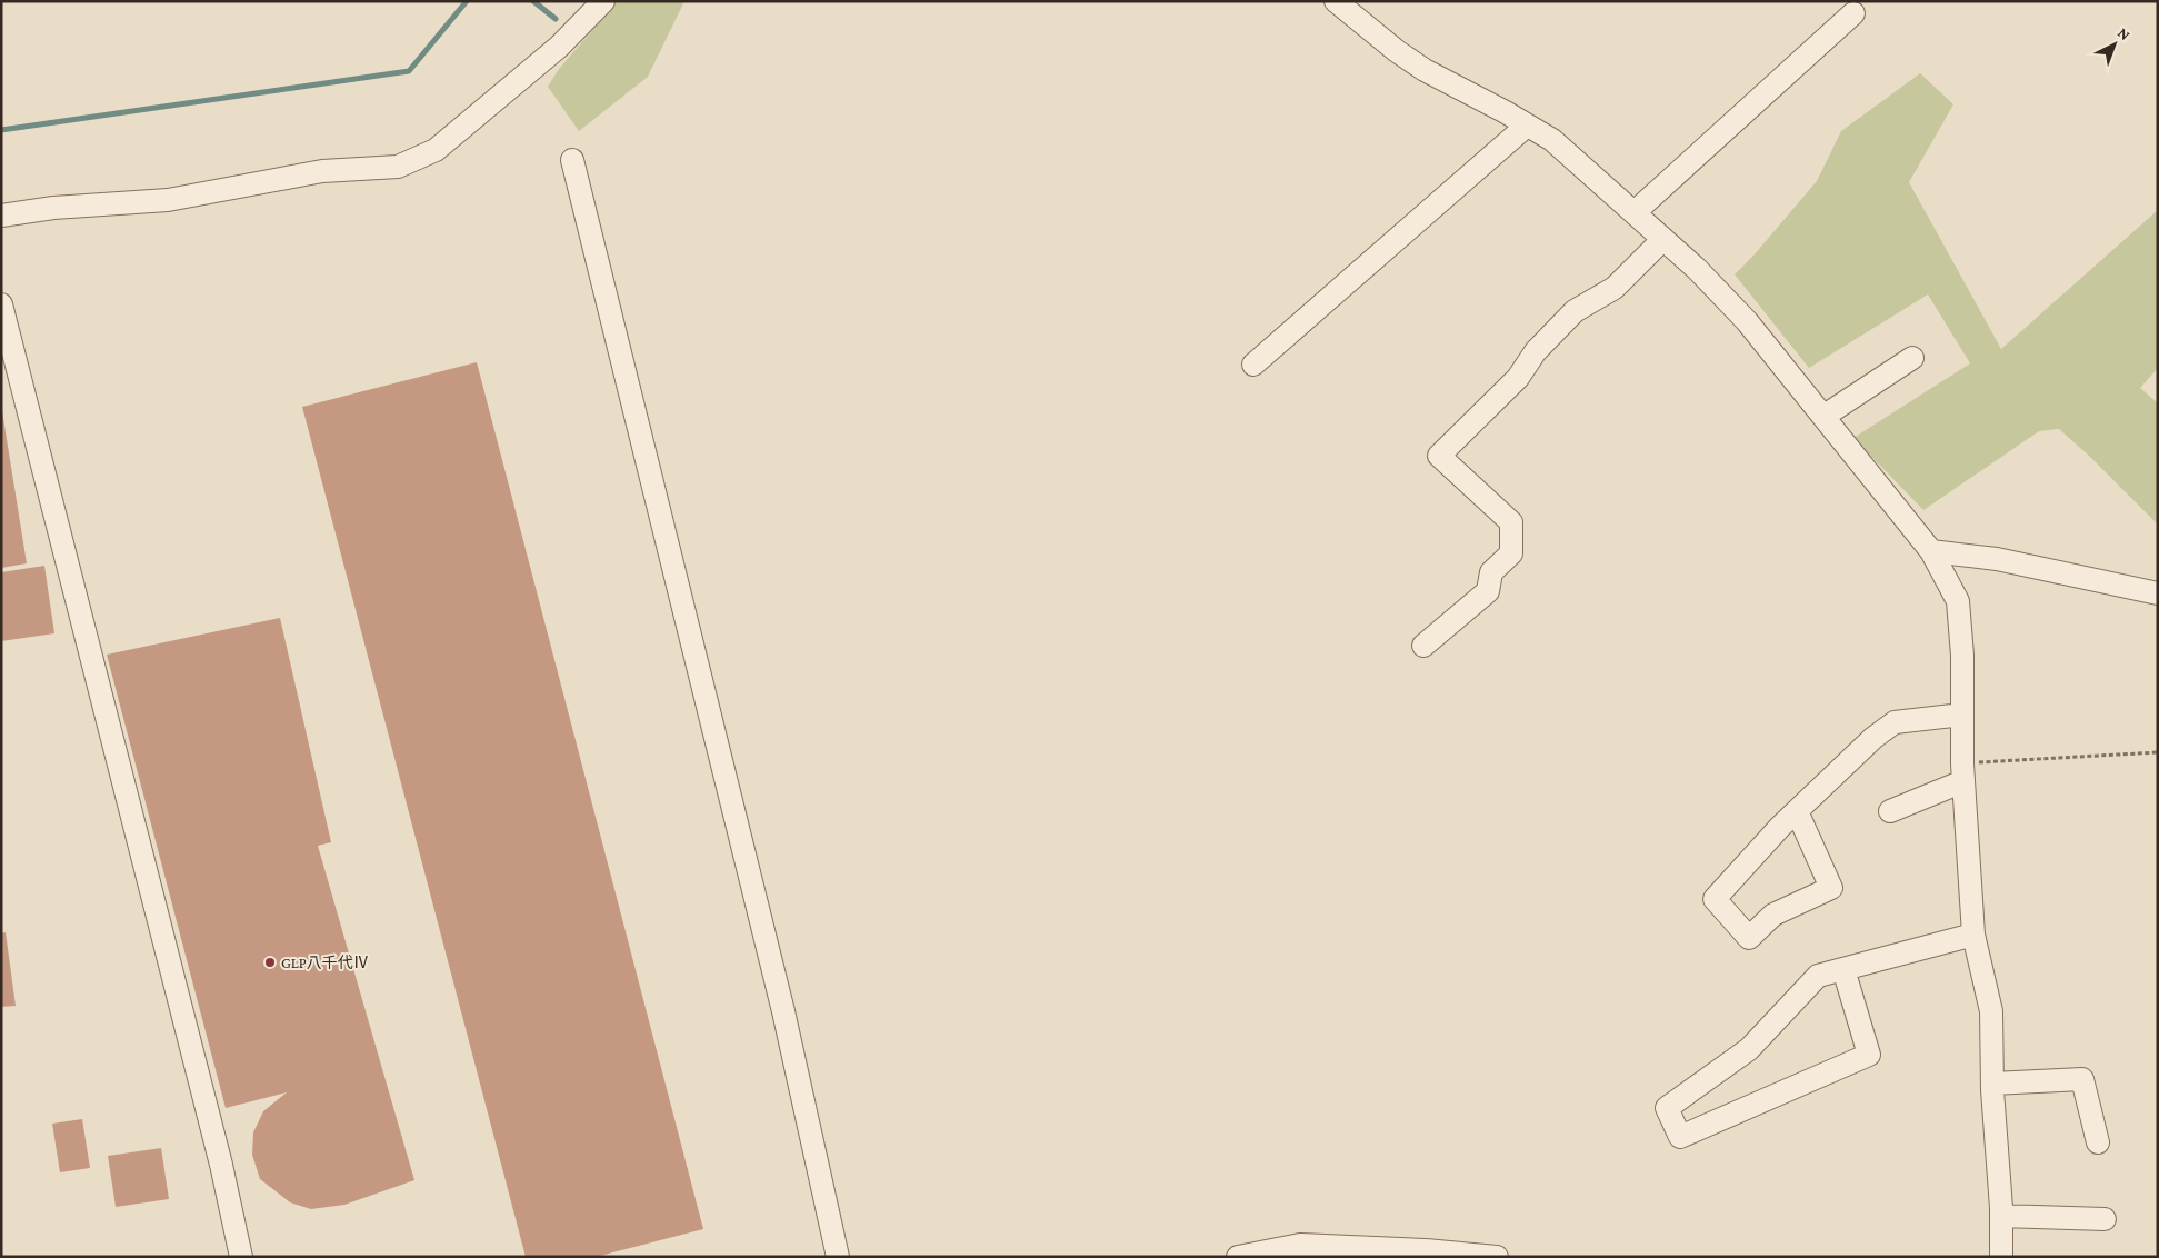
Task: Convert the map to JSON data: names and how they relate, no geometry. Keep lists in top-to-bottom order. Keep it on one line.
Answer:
{"places":["GLP八千代Ⅳ"],"north":"top right"}
